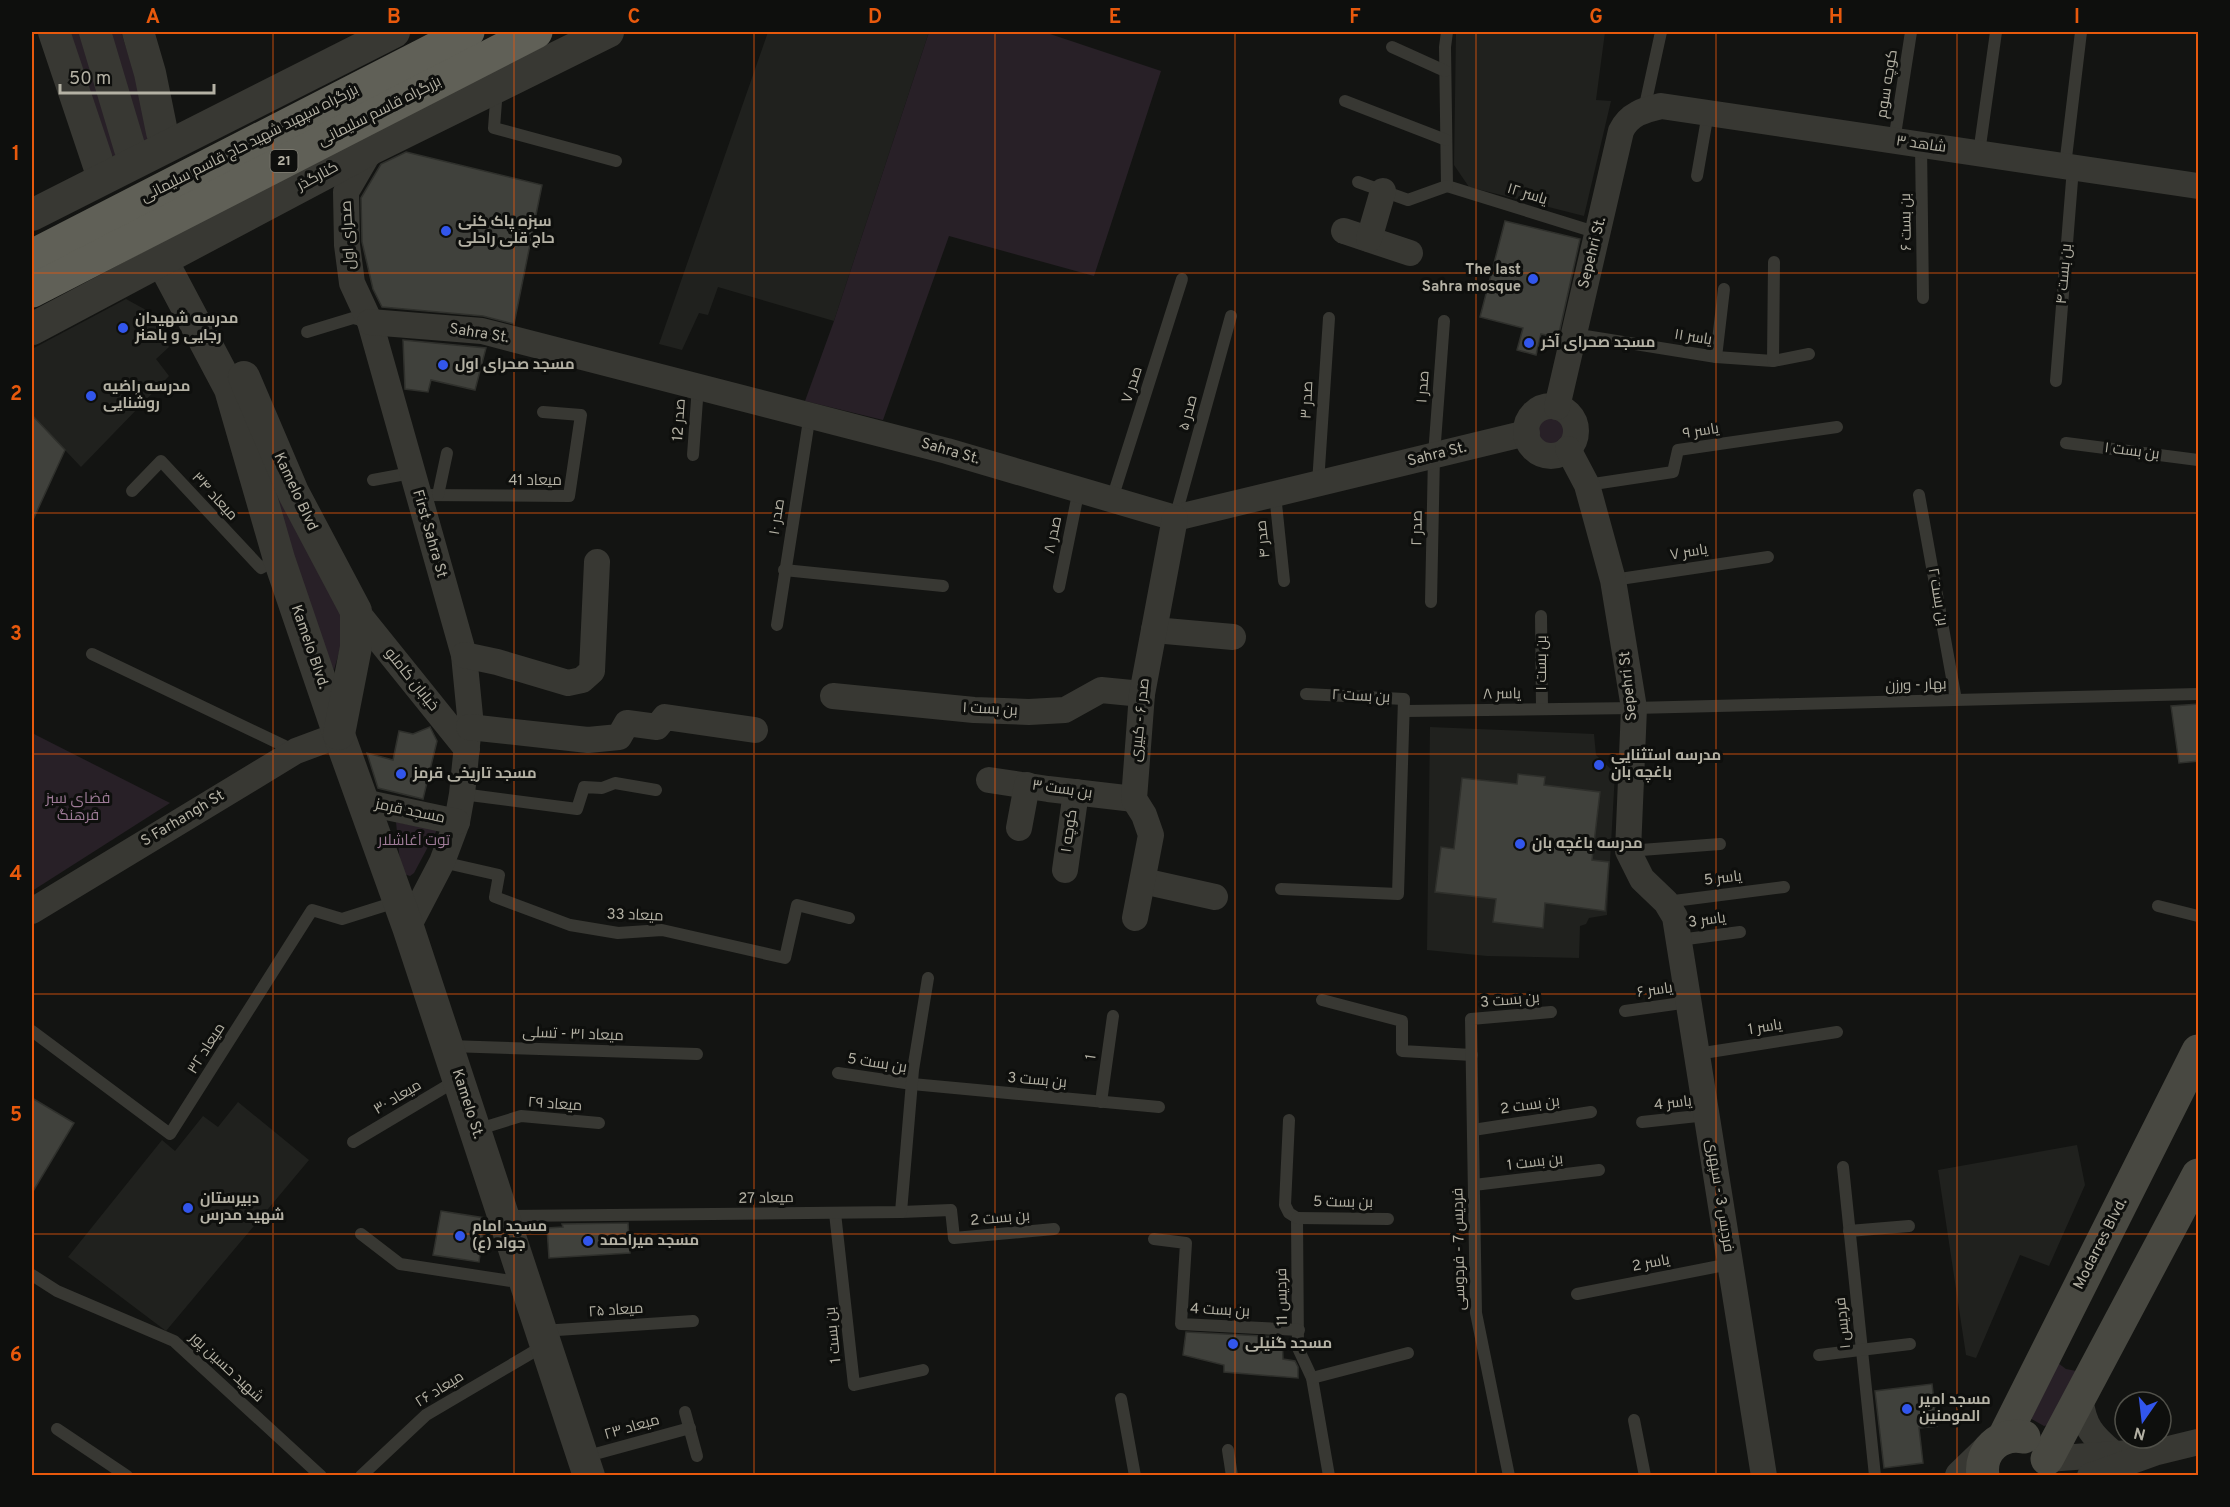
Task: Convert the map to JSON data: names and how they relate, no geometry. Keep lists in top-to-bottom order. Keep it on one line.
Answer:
{"streets":{"highway":["بزرگراه قاسم سلیمانی","بزرگراه سپهبد شهید حاج قاسم سلیمانی","21"],"main road":["Modarres Blvd."],"street":["شاهد ۳","کنارگذر","صحرای اول","Sepehri St.","Sahra St.","بن بست ۱","Kamelo Blvd","First Sahra St","Kamelo Blvd.","خیابان کاملو","Sepehri St","صدر ۶ - کبیری","بن بست ۳","مسجد قرمز","S Farhangh St","کوچه ۱","Kamelo St.","فردیس 3 - سپهری"],"lane":["کوچه سوم","یاسر ۱۲","بن بست ۶","بن بست ۴","یاسر ۱۱","صدر ۷","صدر ۱","صدر ۳","صدر ۵","صدر 12","یاسر ۹","میعاد 41","میعاد ۳۴","صدر ۱۰","صدر ۲","صدر ۸","صدر ۴","یاسر ۷","بن بست ۲","بهار - ورزن","یاسر ۸","یاسر 5","میعاد 33","یاسر 3","یاسر ۶","بن بست 3","یاسر 1","میعاد ۳۱ - تسلی","میعاد ۳۲","1","بن بست 5","میعاد ۳۰","یاسر 4","میعاد ۲۹","بن بست 2","بن بست 1","میعاد 27","فردیس 7 - فردوسی","یاسر 2","فردیس 11","میعاد ۲۵","بن بست 4","فردیس ۱","شهید حسین پور","میعاد ۲۶","میعاد ۲۳"]},"crossings":[["کوچه سوم","شاهد ۳"],["شاهد ۳","بن بست ۶"],["شاهد ۳","Sepehri St."],["شاهد ۳","بن بست ۴"],["کنارگذر","صحرای اول"],["کنارگذر","Kamelo Blvd"],["یاسر ۱۲","Sepehri St."],["صحرای اول","Sahra St."],["صحرای اول","First Sahra St"],["Sepehri St.","Sahra St."],["Sepehri St.","یاسر ۱۱"],["Sepehri St.","Sepehri St"],["Sahra St.","صدر ۷"],["Sahra St.","صدر ۱"],["Sahra St.","صدر ۳"],["Sahra St.","صدر ۵"],["Sahra St.","صدر 12"],["Sahra St.","صدر ۱۰"],["Sahra St.","صدر ۲"],["Sahra St.","First Sahra St"],["Sahra St.","صدر ۸"],["Sahra St.","صدر ۴"],["Sahra St.","Sepehri St"],["Sahra St.","صدر ۶ - کبیری"],["صدر ۱","صدر ۲"],["صدر ۵","صدر ۶ - کبیری"],["یاسر ۹","Sepehri St"],["بن بست ۱","یاسر ۸"],["بن بست ۱","صدر ۶ - کبیری"],["میعاد 41","First Sahra St"],["Kamelo Blvd","میعاد ۳۴"],["Kamelo Blvd","Kamelo Blvd."],["Kamelo Blvd","خیابان کاملو"],["Kamelo Blvd","S Farhangh St"],["Kamelo Blvd","Kamelo St."],["میعاد ۳۴","Kamelo Blvd."],["First Sahra St","خیابان کاملو"],["یاسر ۷","Sepehri St"],["بن بست ۲","بهار - ورزن"],["بن بست ۲","یاسر ۸"],["Kamelo Blvd.","S Farhangh St"],["Kamelo Blvd.","Kamelo St."],["Sepehri St","بهار - ورزن"],["Sepehri St","یاسر ۸"],["Sepehri St","یاسر 5"],["Sepehri St","یاسر 3"],["Sepehri St","فردیس 3 - سپهری"],["بهار - ورزن","یاسر ۸"],["صدر ۶ - کبیری","بن بست ۳"],["بن بست ۳","کوچه ۱"],["مسجد قرمز","Kamelo St."],["S Farhangh St","Kamelo St."],["یاسر 5","یاسر 3"],["یاسر 5","فردیس 3 - سپهری"],["یاسر 3","فردیس 3 - سپهری"],["یاسر ۶","فردیس 3 - سپهری"],["بن بست 3","1"],["بن بست 3","بن بست 5"],["بن بست 3","فردیس 7 - فردوسی"],["یاسر 1","فردیس 3 - سپهری"],["میعاد ۳۱ - تسلی","Kamelo St."],["میعاد ۳۲","Kamelo St."],["بن بست 5","فردیس 11"],["میعاد ۳۰","Kamelo St."],["Kamelo St.","میعاد ۲۹"],["Kamelo St.","میعاد 27"],["Kamelo St.","میعاد ۲۵"],["Kamelo St.","میعاد ۲۶"],["Kamelo St.","میعاد ۲۳"],["یاسر 4","فردیس 3 - سپهری"],["بن بست 2","میعاد 27"],["بن بست 2","فردیس 7 - فردوسی"],["بن بست 1","میعاد 27"],["بن بست 1","فردیس 7 - فردوسی"],["فردیس 3 - سپهری","یاسر 2"],["فردیس 11","بن بست 4"],["میعاد ۲۵","میعاد ۲۶"]],"parks":["فضای سبز فرهنگ","توت آغاشلار"],"places":["سبزه پاک کنی حاج قلی راحلی","The last Sahra mosque","مدرسه شهیدان رجایی و باهنر","مسجد صحرای آخر","مسجد صحرای اول","مدرسه راضیه روشنایی","مدرسه استثنایی باغچه بان","مسجد تاریخی قرمز","مدرسه باغچه بان","دبیرستان شهید مدرس","مسجد امام جواد (ع)","مسجد میراحمد","مسجد گنیلی","مسجد امیر المومنین"],"scale_bar":"50 m","north":"bottom","grid":{"columns":["A","B","C","D","E","F","G","H","I"],"rows":["1","2","3","4","5","6"]}}
